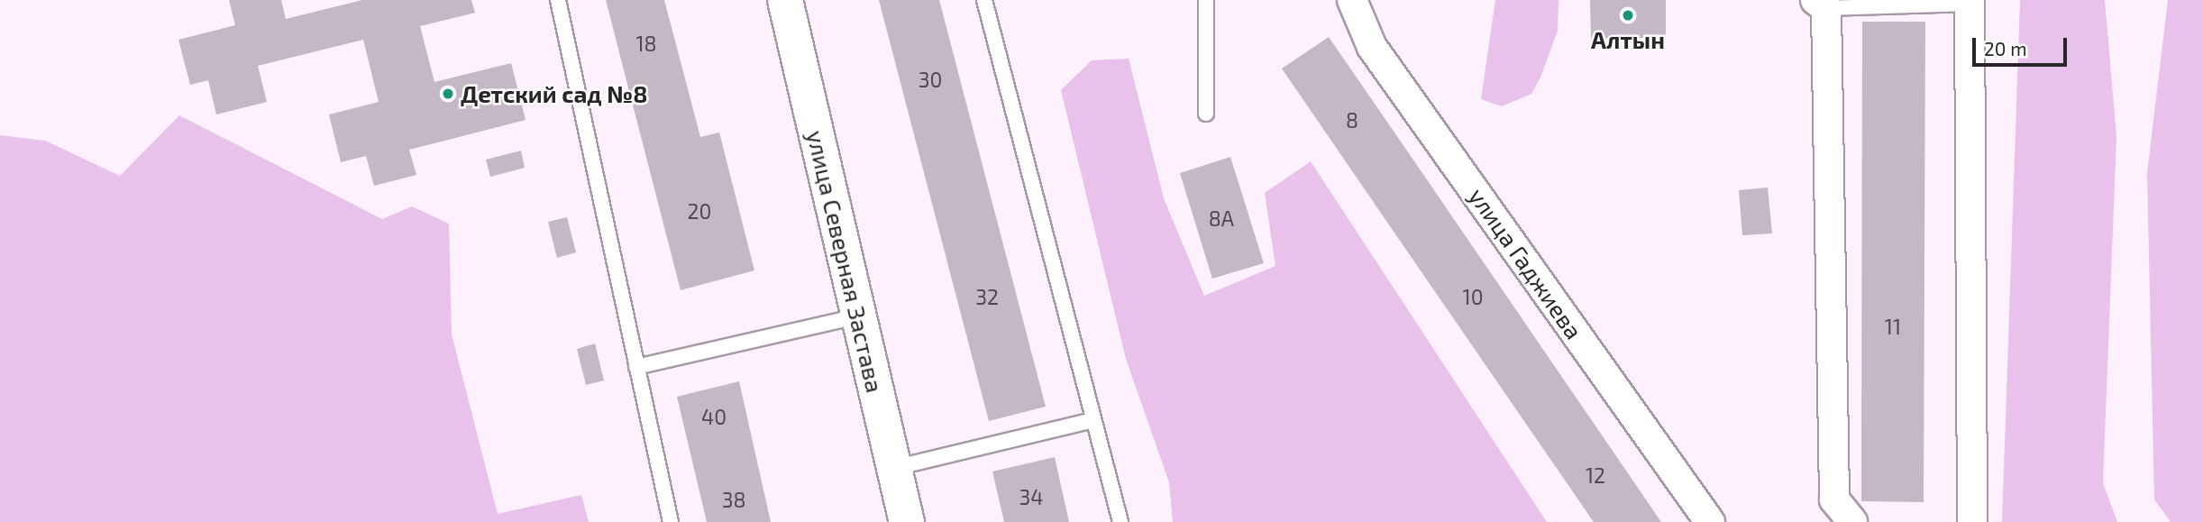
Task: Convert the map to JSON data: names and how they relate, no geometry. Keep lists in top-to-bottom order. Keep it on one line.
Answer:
{"streets":{"street":["улица Северная Застава","улица Гаджиева"]},"places":["Алтын","Детский сад №8"],"house_numbers":["18","30","8","20","8А","32","10","11","40","12","34","38"],"scale_bar":"20 m"}
